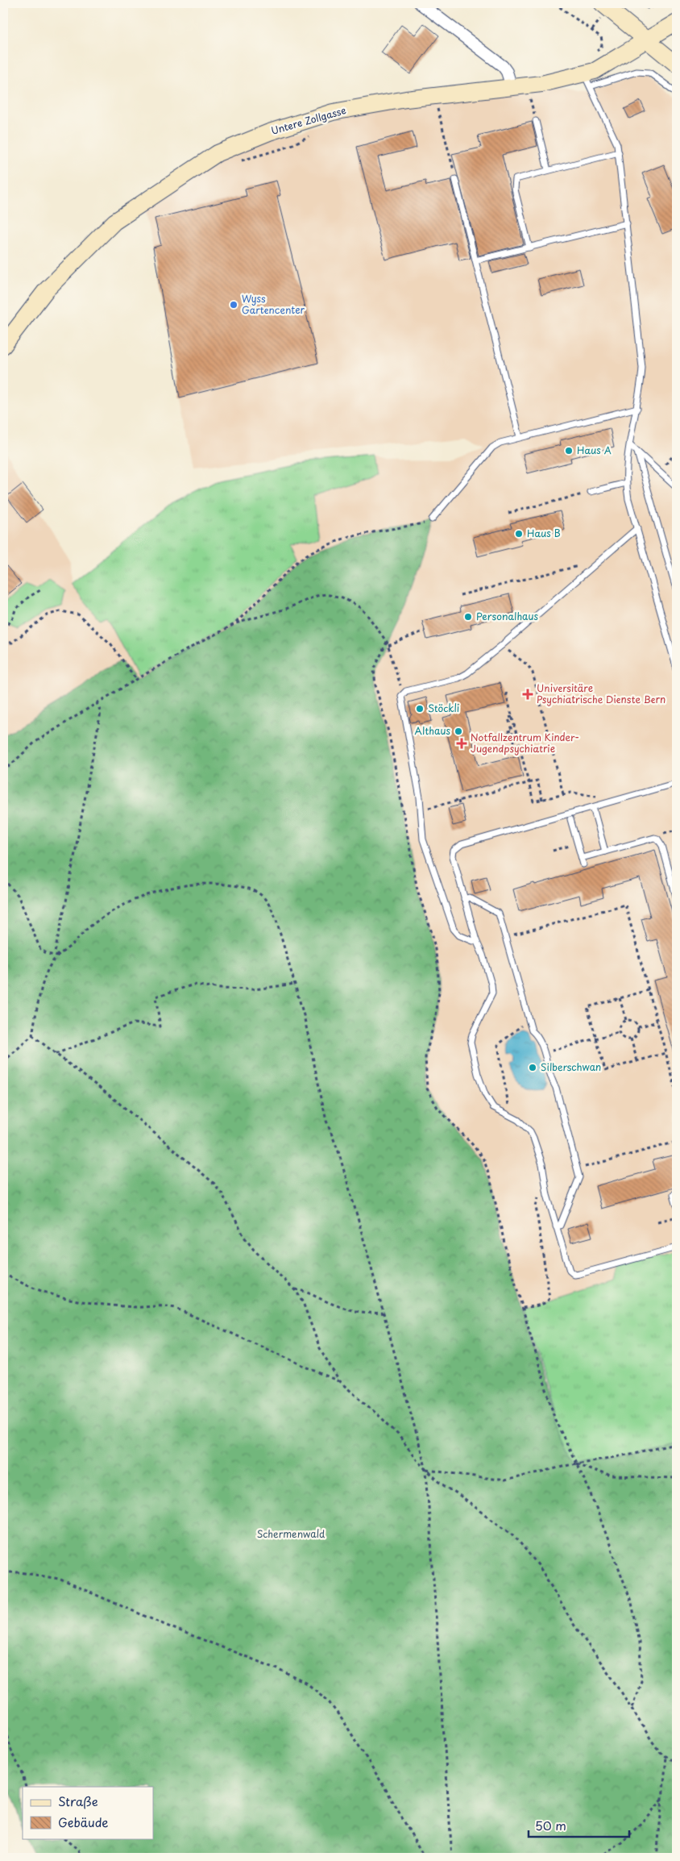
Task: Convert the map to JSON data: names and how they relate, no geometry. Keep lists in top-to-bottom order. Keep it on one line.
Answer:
{"streets":{"street":["Untere Zollgasse"]},"parks":["Schermenwald"],"places":{"other":["Wyss Gartencenter","Haus A","Haus B","Personalhaus","Stöckli","Althaus","Silberschwan"],"health":["Universitäre Psychiatrische Dienste Bern","Notfallzentrum Kinder- Jugendpsychiatrie"]},"legend":["Straße","Gebäude"],"scale_bar":"50 m"}
